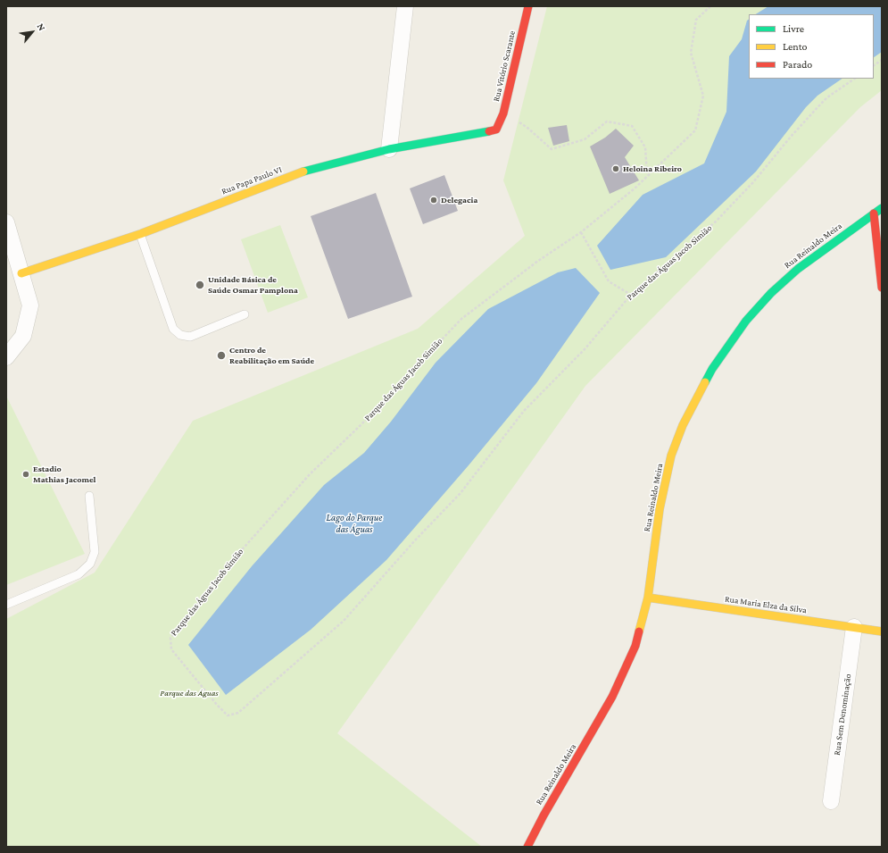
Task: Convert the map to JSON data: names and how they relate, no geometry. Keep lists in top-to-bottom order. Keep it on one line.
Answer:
{"streets":{"street":["Rua Vitório Scarante","Rua Papa Paulo VI","Rua Reinaldo Meira","Rua Maria Elza da Silva","Rua Sem Denominação"],"path":["Parque das Águas Jacob Simião"]},"crossings":[["Rua Vitório Scarante","Rua Papa Paulo VI"],["Rua Reinaldo Meira","Rua Maria Elza da Silva"],["Rua Maria Elza da Silva","Rua Sem Denominação"]],"water":["Lago do Parque das Águas"],"parks":["Parque das Águas"],"places":["Heloina Ribeiro","Delegacia","Unidade Básica de Saúde Osmar Pamplona","Centro de Reabilitação em Saúde","Estadio Mathias Jacomel"],"legend":["Livre","Lento","Parado"],"north":"top right"}
